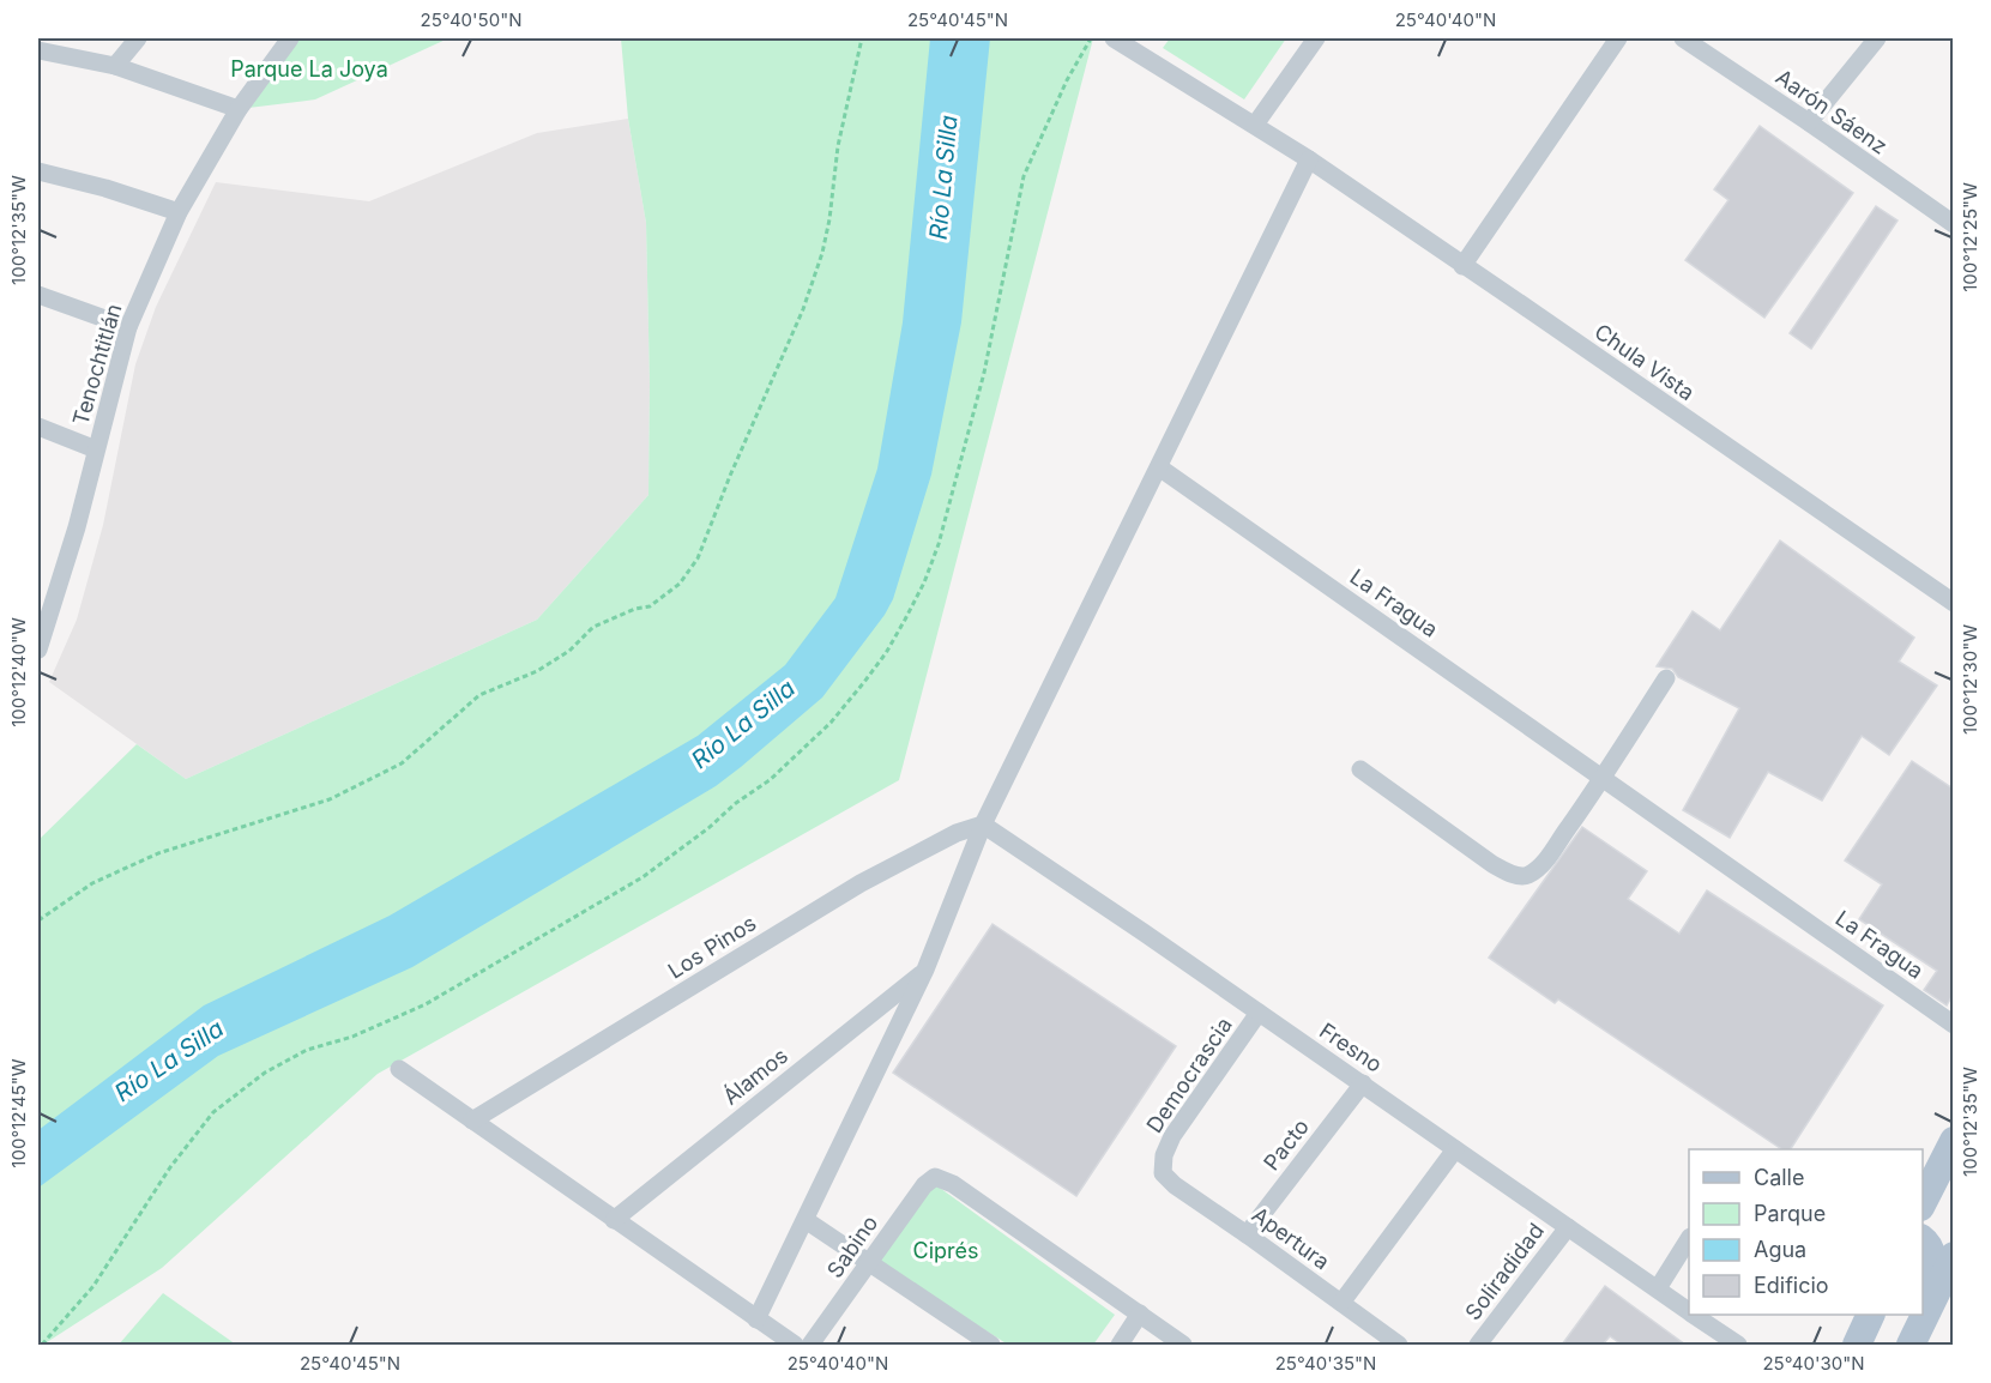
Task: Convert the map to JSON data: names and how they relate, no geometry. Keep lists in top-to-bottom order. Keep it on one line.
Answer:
{"streets":{"street":["Aarón Sáenz","Chula Vista","Tenochtitlán","La Fragua","Los Pinos","Fresno","Democrascia","Álamos","Pacto","Apertura","Sabino","Soliradidad"]},"crossings":[["Los Pinos","Fresno"],["Fresno","Democrascia"],["Fresno","Pacto"],["Fresno","Soliradidad"],["Democrascia","Apertura"],["Pacto","Apertura"]],"water":["Río La Silla"],"parks":["Parque La Joya","Ciprés"],"legend":["Calle","Parque","Agua","Edificio"],"coordinates":["25°40'50\"N","25°40'45\"N","25°40'40\"N","100°12'35\"W","100°12'25\"W","100°12'40\"W","100°12'30\"W","100°12'45\"W","25°40'35\"N","25°40'30\"N"]}
